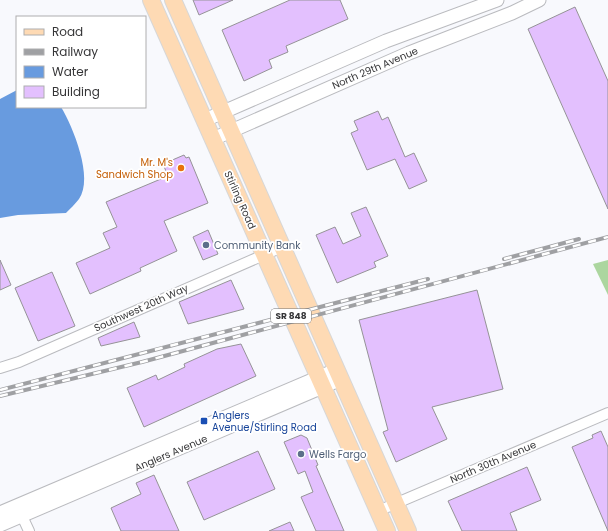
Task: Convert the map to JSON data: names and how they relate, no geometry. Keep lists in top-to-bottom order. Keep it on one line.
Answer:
{"streets":{"main road":["Stirling Road","SR 848"],"street":["North 29th Avenue","Southwest 20th Way","Anglers Avenue","North 30th Avenue"]},"crossings":[["North 29th Avenue","Stirling Road"],["Stirling Road","Southwest 20th Way"],["Stirling Road","Anglers Avenue"],["Stirling Road","North 30th Avenue"]],"places":{"other":["Mr. M's Sandwich Shop","Community Bank","Wells Fargo"],"transit":["Anglers Avenue/Stirling Road"]},"legend":["Road","Railway","Water","Building"]}
